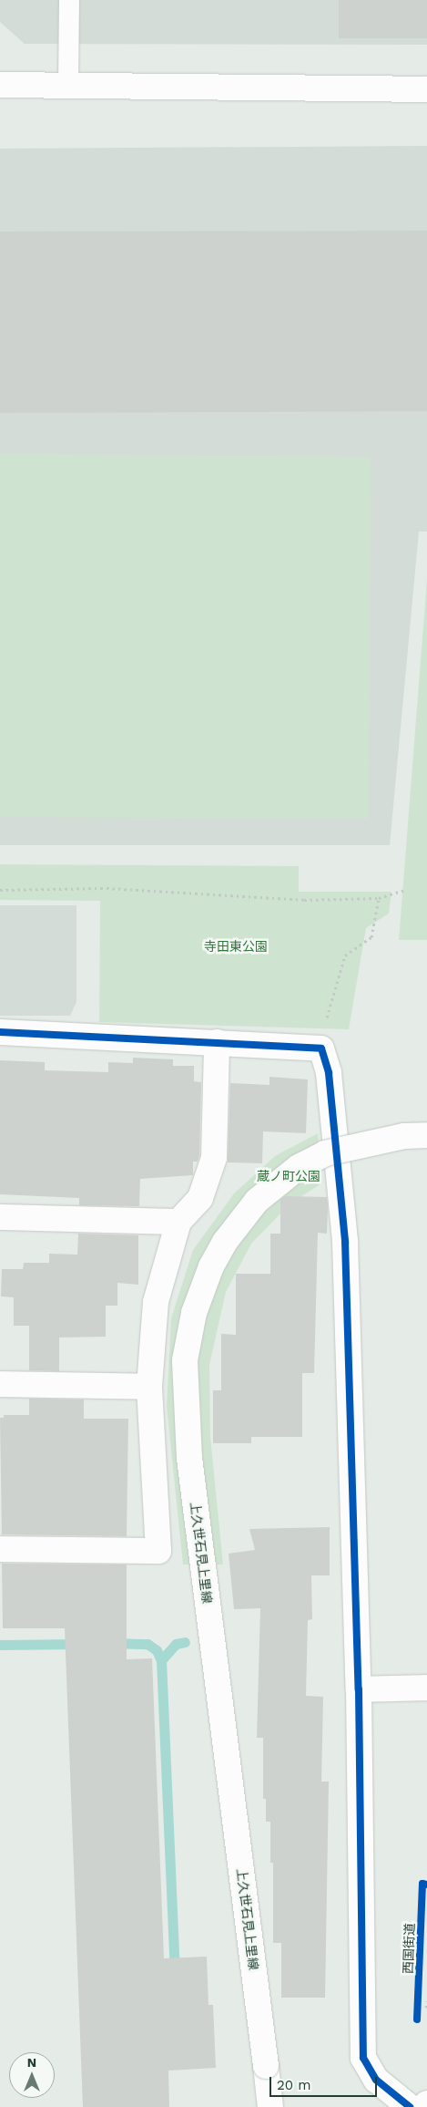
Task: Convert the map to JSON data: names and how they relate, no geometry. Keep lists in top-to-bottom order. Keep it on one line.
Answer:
{"streets":{"street":["上久世石見上里線"],"cycle path":["西国街道"]},"parks":["寺田東公園","蔵ノ町公園"],"scale_bar":"20 m","north":"top"}
